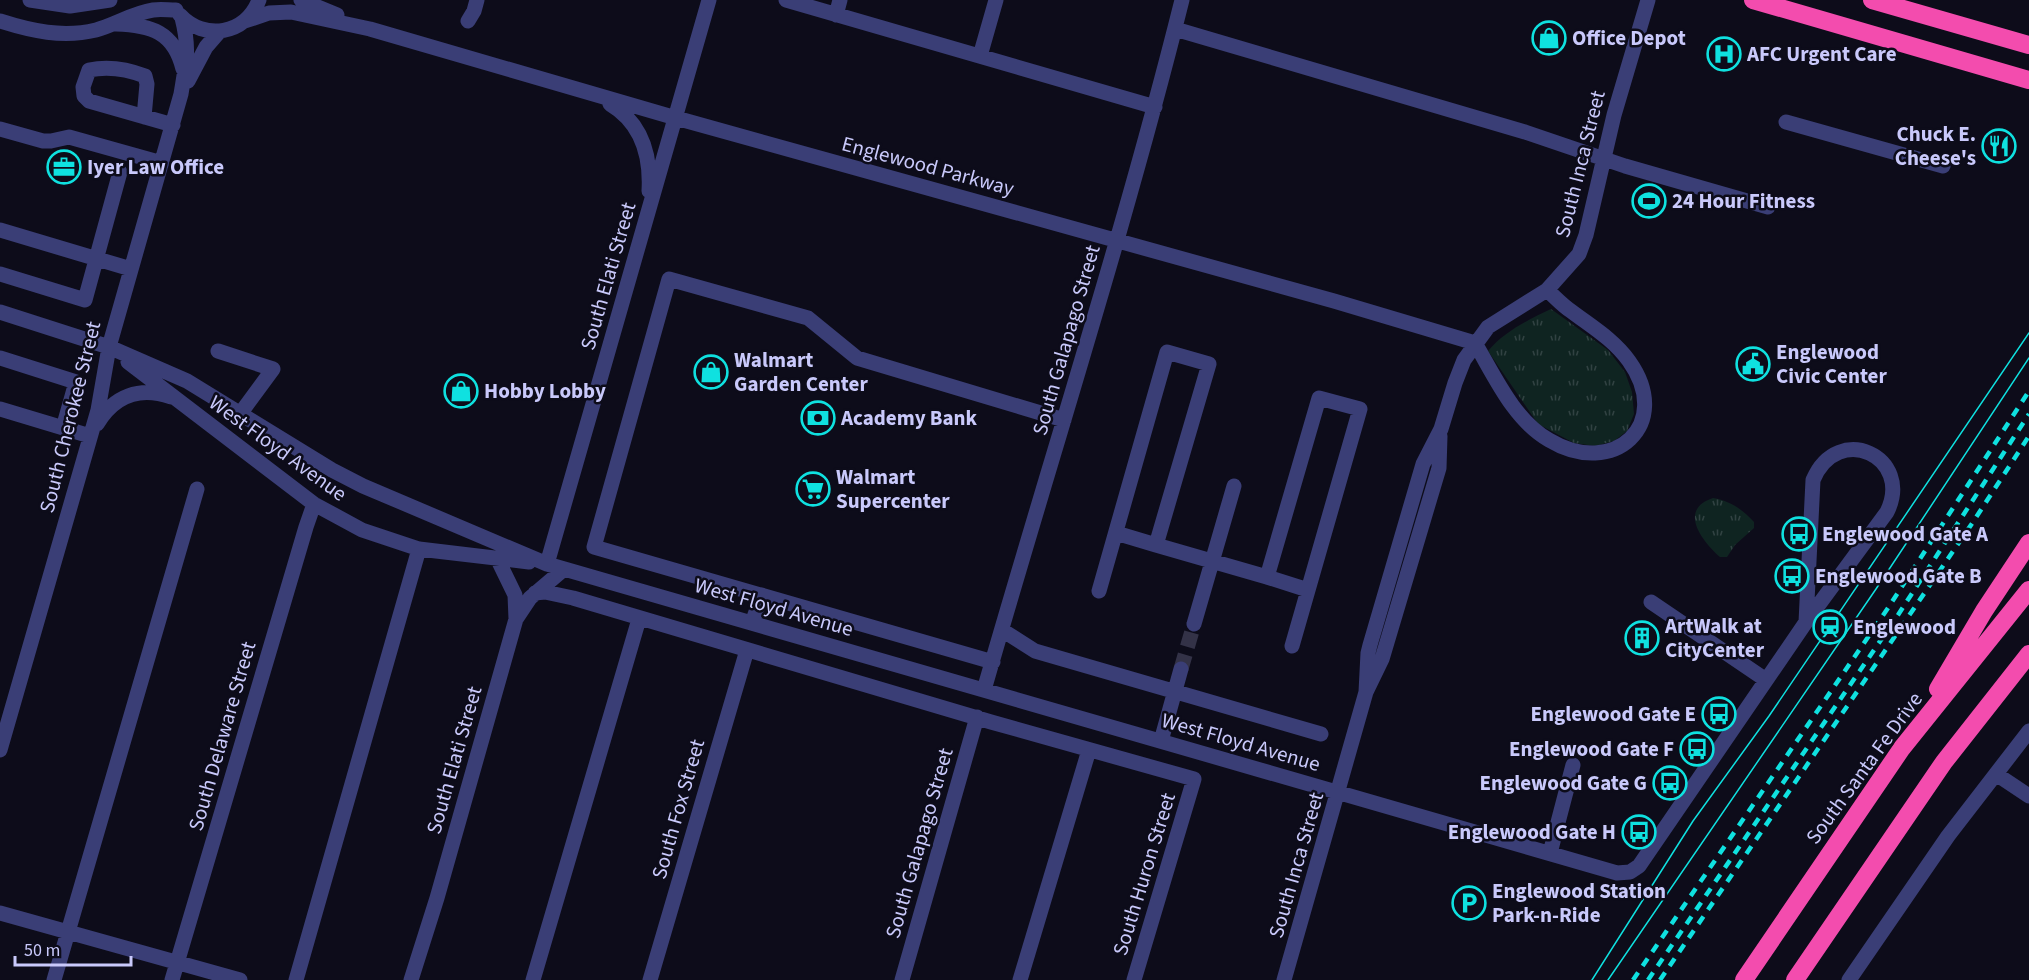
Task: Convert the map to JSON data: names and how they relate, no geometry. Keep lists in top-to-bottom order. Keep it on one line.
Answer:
{"streets":{"highway":["South Santa Fe Drive"],"street":["South Inca Street","Englewood Parkway","South Elati Street","South Galapago Street","South Cherokee Street","West Floyd Avenue","South Delaware Street","South Fox Street","South Huron Street"]},"crossings":[["South Inca Street","Englewood Parkway"],["South Inca Street","West Floyd Avenue"],["Englewood Parkway","South Elati Street"],["Englewood Parkway","South Galapago Street"],["Englewood Parkway","South Cherokee Street"],["South Elati Street","West Floyd Avenue"],["South Galapago Street","West Floyd Avenue"],["South Cherokee Street","West Floyd Avenue"],["West Floyd Avenue","South Delaware Street"]],"places":{"shop":["Office Depot","Walmart Garden Center","Hobby Lobby"],"hospital":["AFC Urgent Care"],"restaurant":["Chuck E. Cheese's"],"office":["Iyer Law Office"],"sports":["24 Hour Fitness"],"public building":["Englewood Civic Center"],"bank":["Academy Bank"],"supermarket":["Walmart Supercenter"],"bus stop":["Englewood Gate A","Englewood Gate B","Englewood Gate E","Englewood Gate F","Englewood Gate G","Englewood Gate H"],"station":["Englewood"],"building":["ArtWalk at CityCenter"],"parking":["Englewood Station Park-n-Ride"]},"scale_bar":"50 m"}
